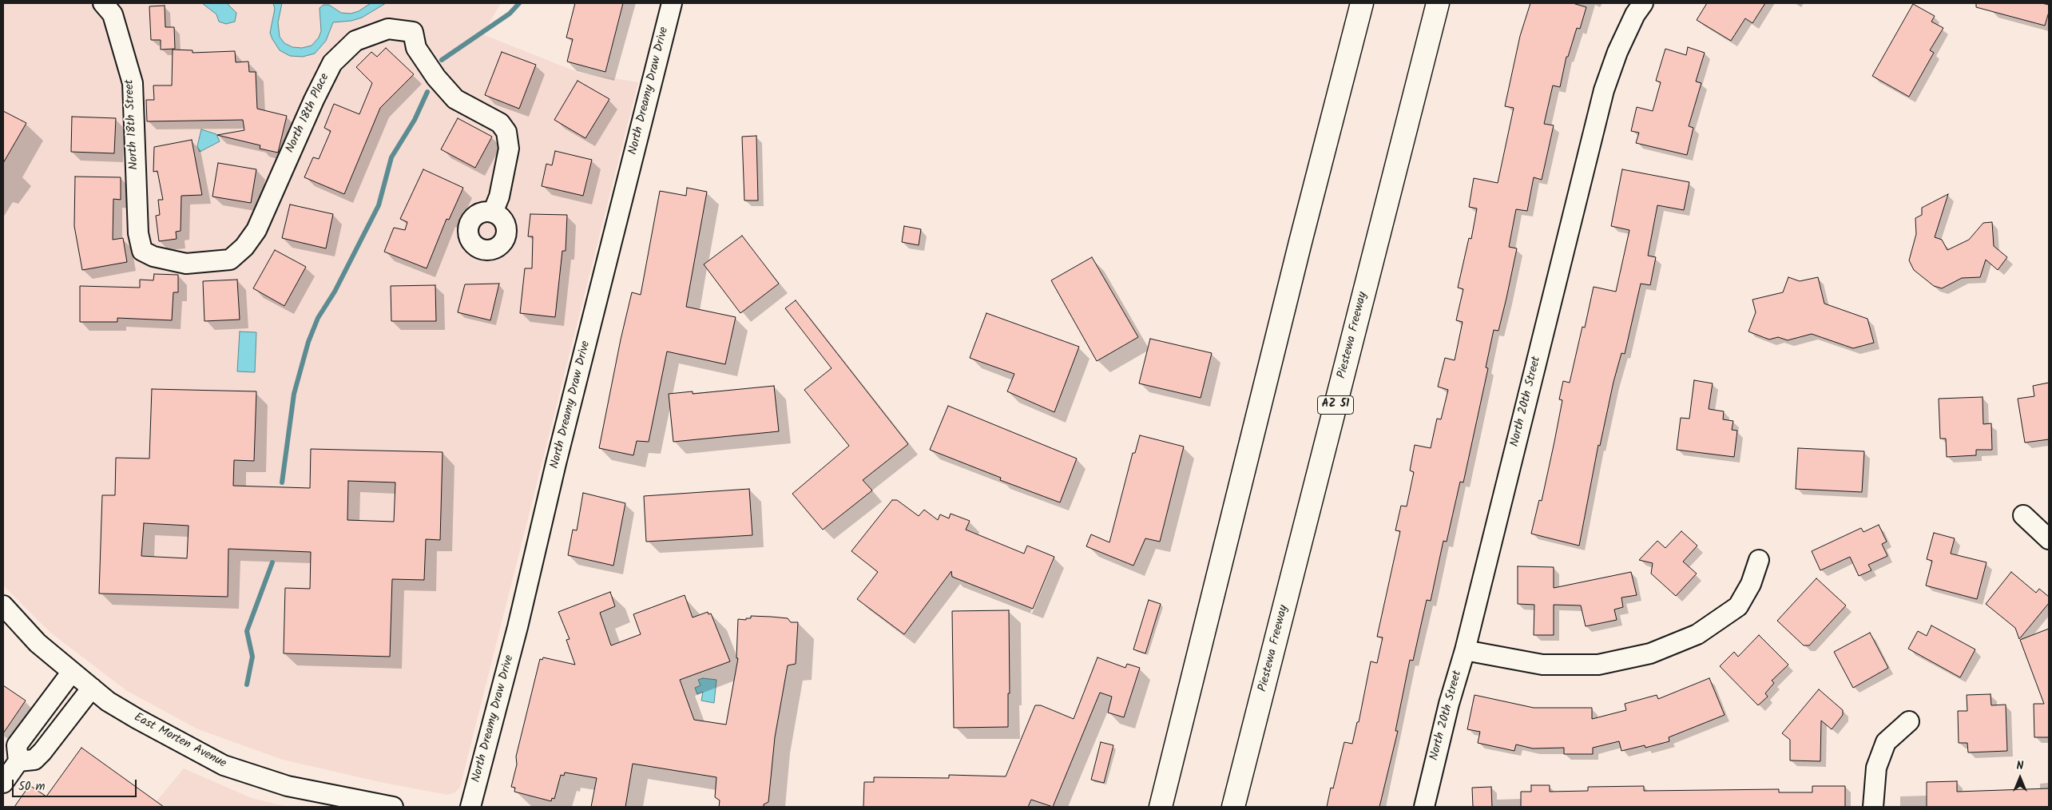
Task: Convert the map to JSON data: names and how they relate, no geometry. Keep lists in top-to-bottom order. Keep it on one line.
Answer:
{"streets":{"highway":["Piestewa Freeway","AZ 51"],"street":["North Dreamy Draw Drive","North 18th Place","North 18th Street","North 20th Street","East Morten Avenue"]},"crossings":[["North 18th Place","North 18th Street"]],"scale_bar":"50 m","north":"top"}
